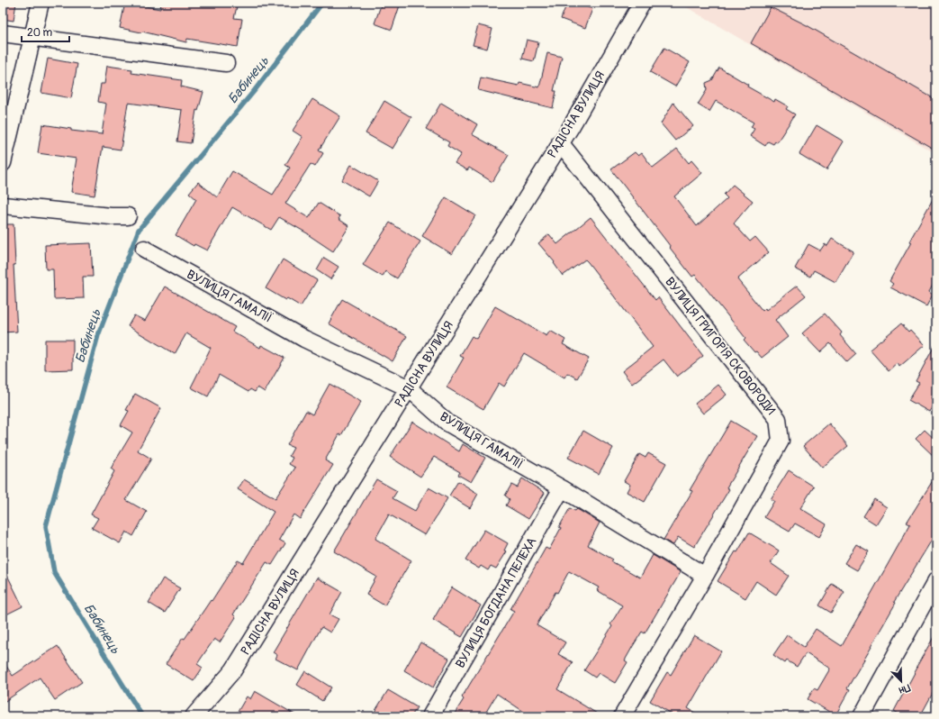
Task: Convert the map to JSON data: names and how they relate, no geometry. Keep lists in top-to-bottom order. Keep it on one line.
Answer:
{"streets":{"street":["РАДІСНА ВУЛИЦЯ","ВУЛИЦЯ ГАМАЛІЇ","ВУЛИЦЯ ГРИГОРІЯ СКОВОРОДИ","ВУЛИЦЯ БОГДАНА ПЕЛЕХА"]},"crossings":[["РАДІСНА ВУЛИЦЯ","ВУЛИЦЯ ГАМАЛІЇ"],["РАДІСНА ВУЛИЦЯ","ВУЛИЦЯ ГРИГОРІЯ СКОВОРОДИ"],["ВУЛИЦЯ ГАМАЛІЇ","ВУЛИЦЯ ГРИГОРІЯ СКОВОРОДИ"],["ВУЛИЦЯ ГАМАЛІЇ","ВУЛИЦЯ БОГДАНА ПЕЛЕХА"]],"water":["Бабинець"],"scale_bar":"20 m","north":"bottom right"}
